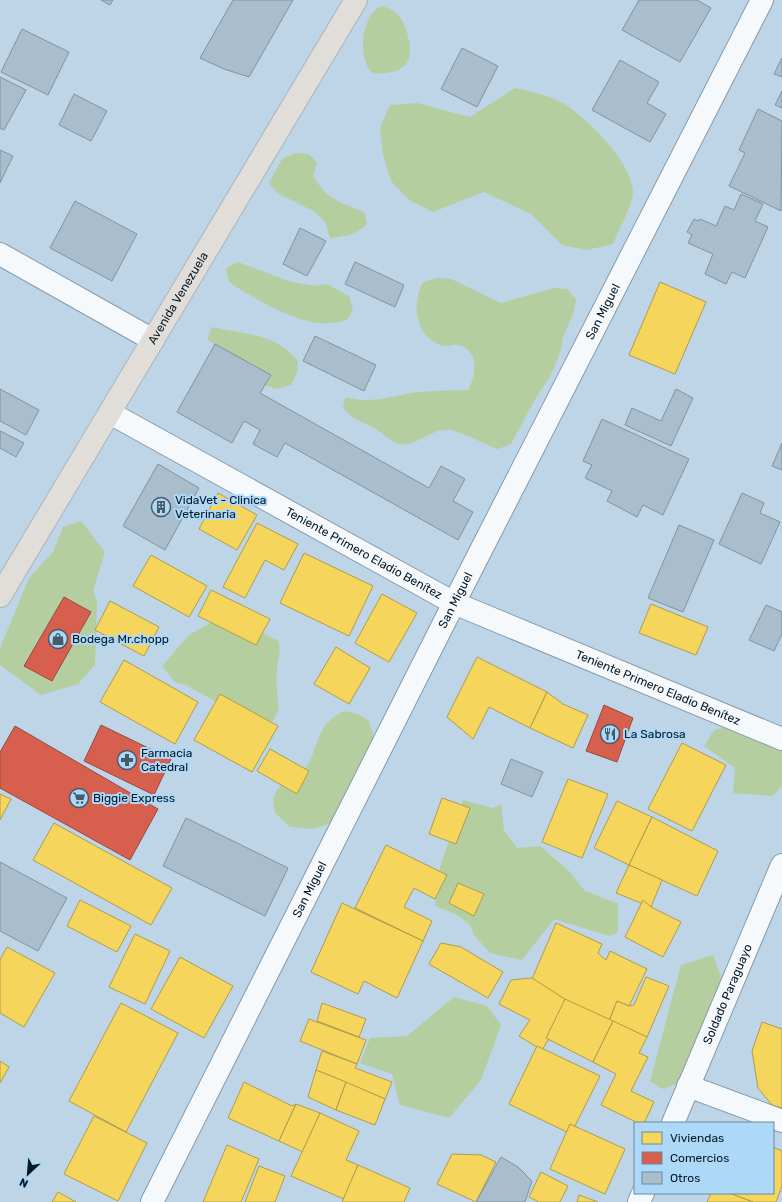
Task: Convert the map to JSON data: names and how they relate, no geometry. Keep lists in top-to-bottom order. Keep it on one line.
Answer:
{"streets":{"main road":["Avenida Venezuela"],"street":["San Miguel","Teniente Primero Eladio Benítez","Soldado Paraguayo"]},"crossings":[["Avenida Venezuela","Teniente Primero Eladio Benítez"],["San Miguel","Teniente Primero Eladio Benítez"]],"places":{"building":["VidaVet - Clinica Veterinaria"],"shop":["Bodega Mr.chopp"],"restaurant":["La Sabrosa"],"pharmacy":["Farmacia Catedral"],"supermarket":["Biggie Express"]},"legend":["Viviendas","Comercios","Otros"],"north":"bottom left"}
